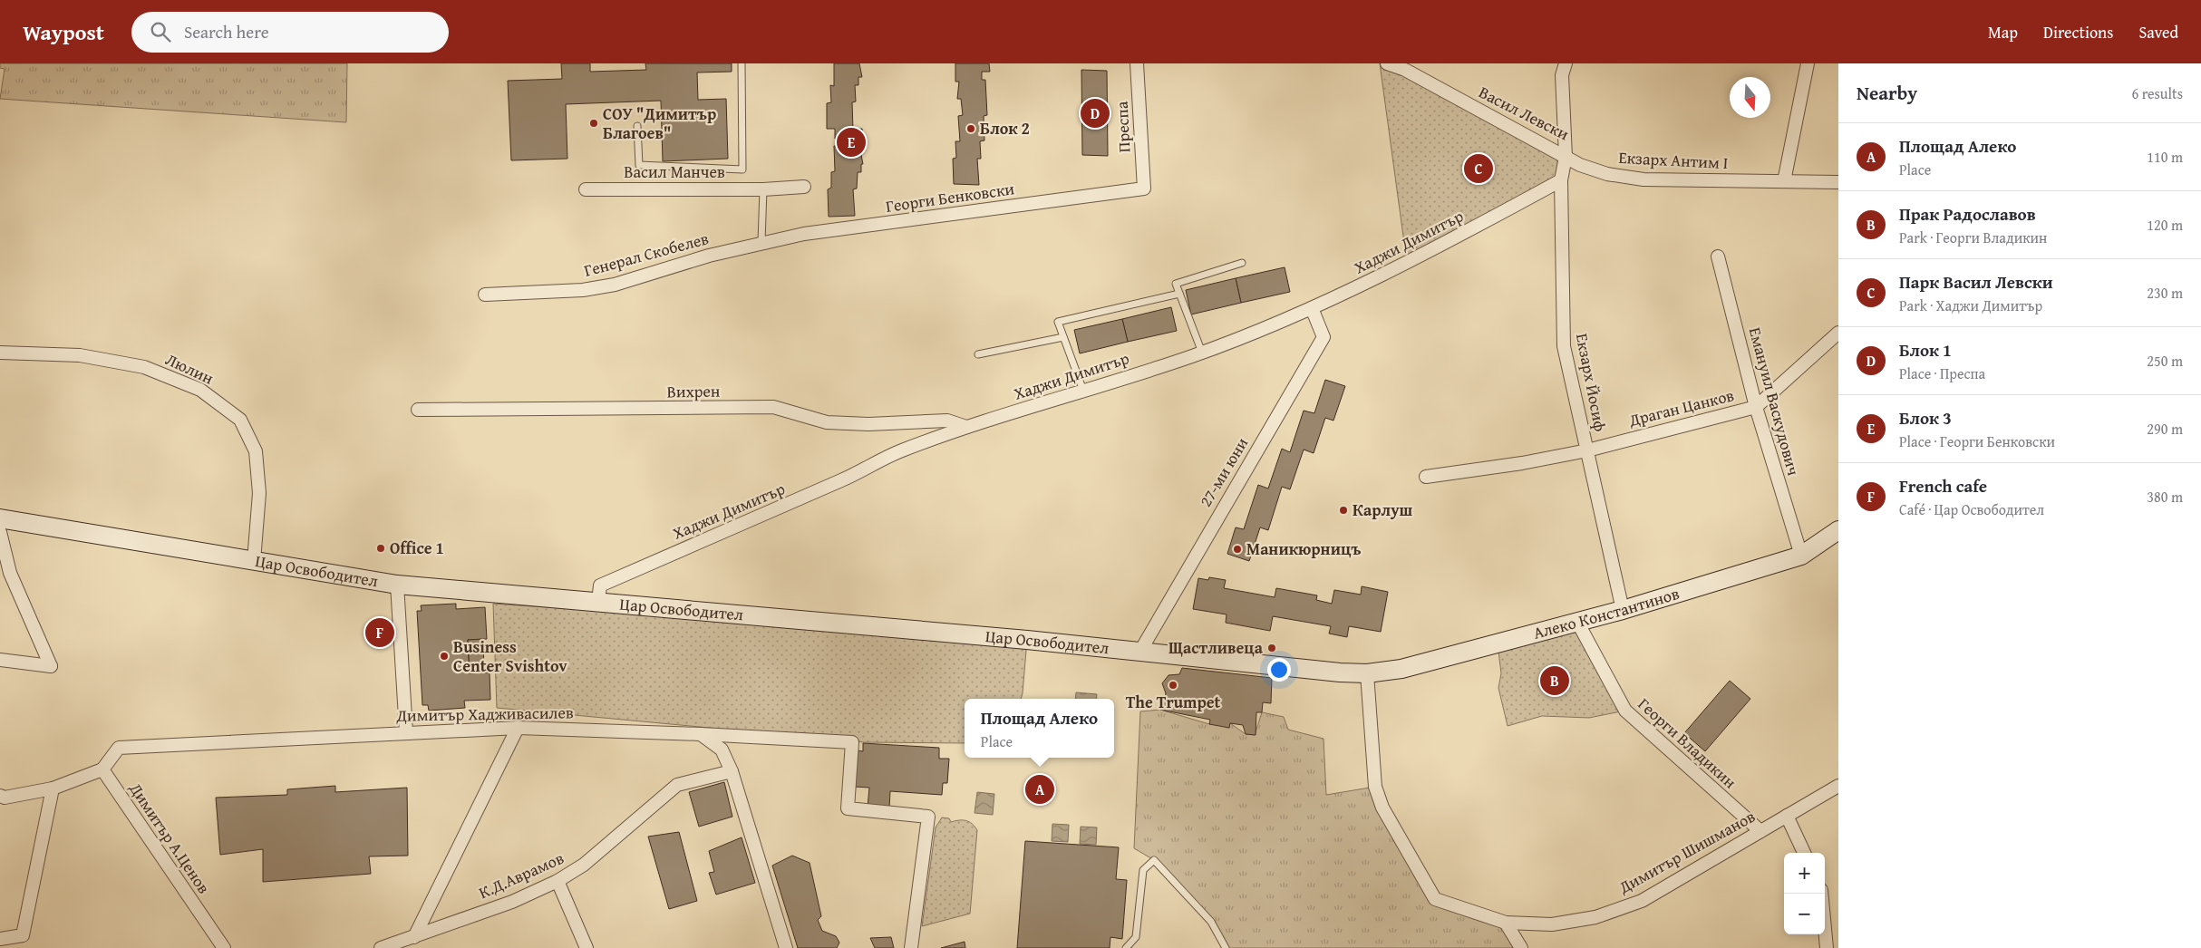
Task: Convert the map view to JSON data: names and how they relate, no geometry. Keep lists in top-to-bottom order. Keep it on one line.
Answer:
{"streets":{"street":["Васил Левски","Преспа","Екзарх Антим I","Васил Манчев","Георги Бенковски","Хаджи Димитър","Генерал Скобелев","Люлин","Екзарх Йосиф","Вихрен","Емануил Васкудович","Драган Цанков","27-ми юни","Цар Освободител","Алеко Константинов","Димитър Хадживасилев","Георги Владикин","Димитър А.Ценов","Димитър Шишманов","К.Д.Аврамов"]},"crossings":[["Васил Левски","Екзарх Антим I"],["Васил Левски","Екзарх Йосиф"],["Преспа","Георги Бенковски"],["Екзарх Антим I","Екзарх Йосиф"],["Георги Бенковски","Генерал Скобелев"],["Хаджи Димитър","Екзарх Йосиф"],["Хаджи Димитър","Вихрен"],["Хаджи Димитър","27-ми юни"],["Хаджи Димитър","Цар Освободител"],["Люлин","Цар Освободител"],["Екзарх Йосиф","Драган Цанков"],["Екзарх Йосиф","Алеко Константинов"],["Емануил Васкудович","Драган Цанков"],["Емануил Васкудович","Алеко Константинов"],["27-ми юни","Цар Освободител"],["Цар Освободител","Алеко Константинов"],["Цар Освободител","Димитър Шишманов"],["Алеко Константинов","Георги Владикин"],["Алеко Константинов","Димитър Шишманов"],["Димитър Хадживасилев","Димитър А.Ценов"],["Георги Владикин","Димитър Шишманов"]],"places":["СОУ \"Димитър Благоев\"","Блок 2","Карлуш","Office 1","Маникюрницъ","Щастливеца","Business Center Svishtov","The Trumpet"],"north":"bottom","page":{"header":"Waypost","search":"Search here","nav":["Map","Directions","Saved"],"heading":["Nearby","6 results"],"pins":["D","E","C","F","B","A"],"list":[{"mark":"A","name":"Площад Алеко","note":"Place","value":"110 m"},{"mark":"B","name":"Прак Радославов","note":"Park · Георги Владикин","value":"120 m"},{"mark":"C","name":"Парк Васил Левски","note":"Park · Хаджи Димитър","value":"230 m"},{"mark":"D","name":"Блок 1","note":"Place · Преспа","value":"250 m"},{"mark":"E","name":"Блок 3","note":"Place · Георги Бенковски","value":"290 m"},{"mark":"F","name":"French cafe","note":"Café · Цар Освободител","value":"380 m"}],"popup":["Площад Алеко","Place"],"map_buttons":["+","−"]}}
